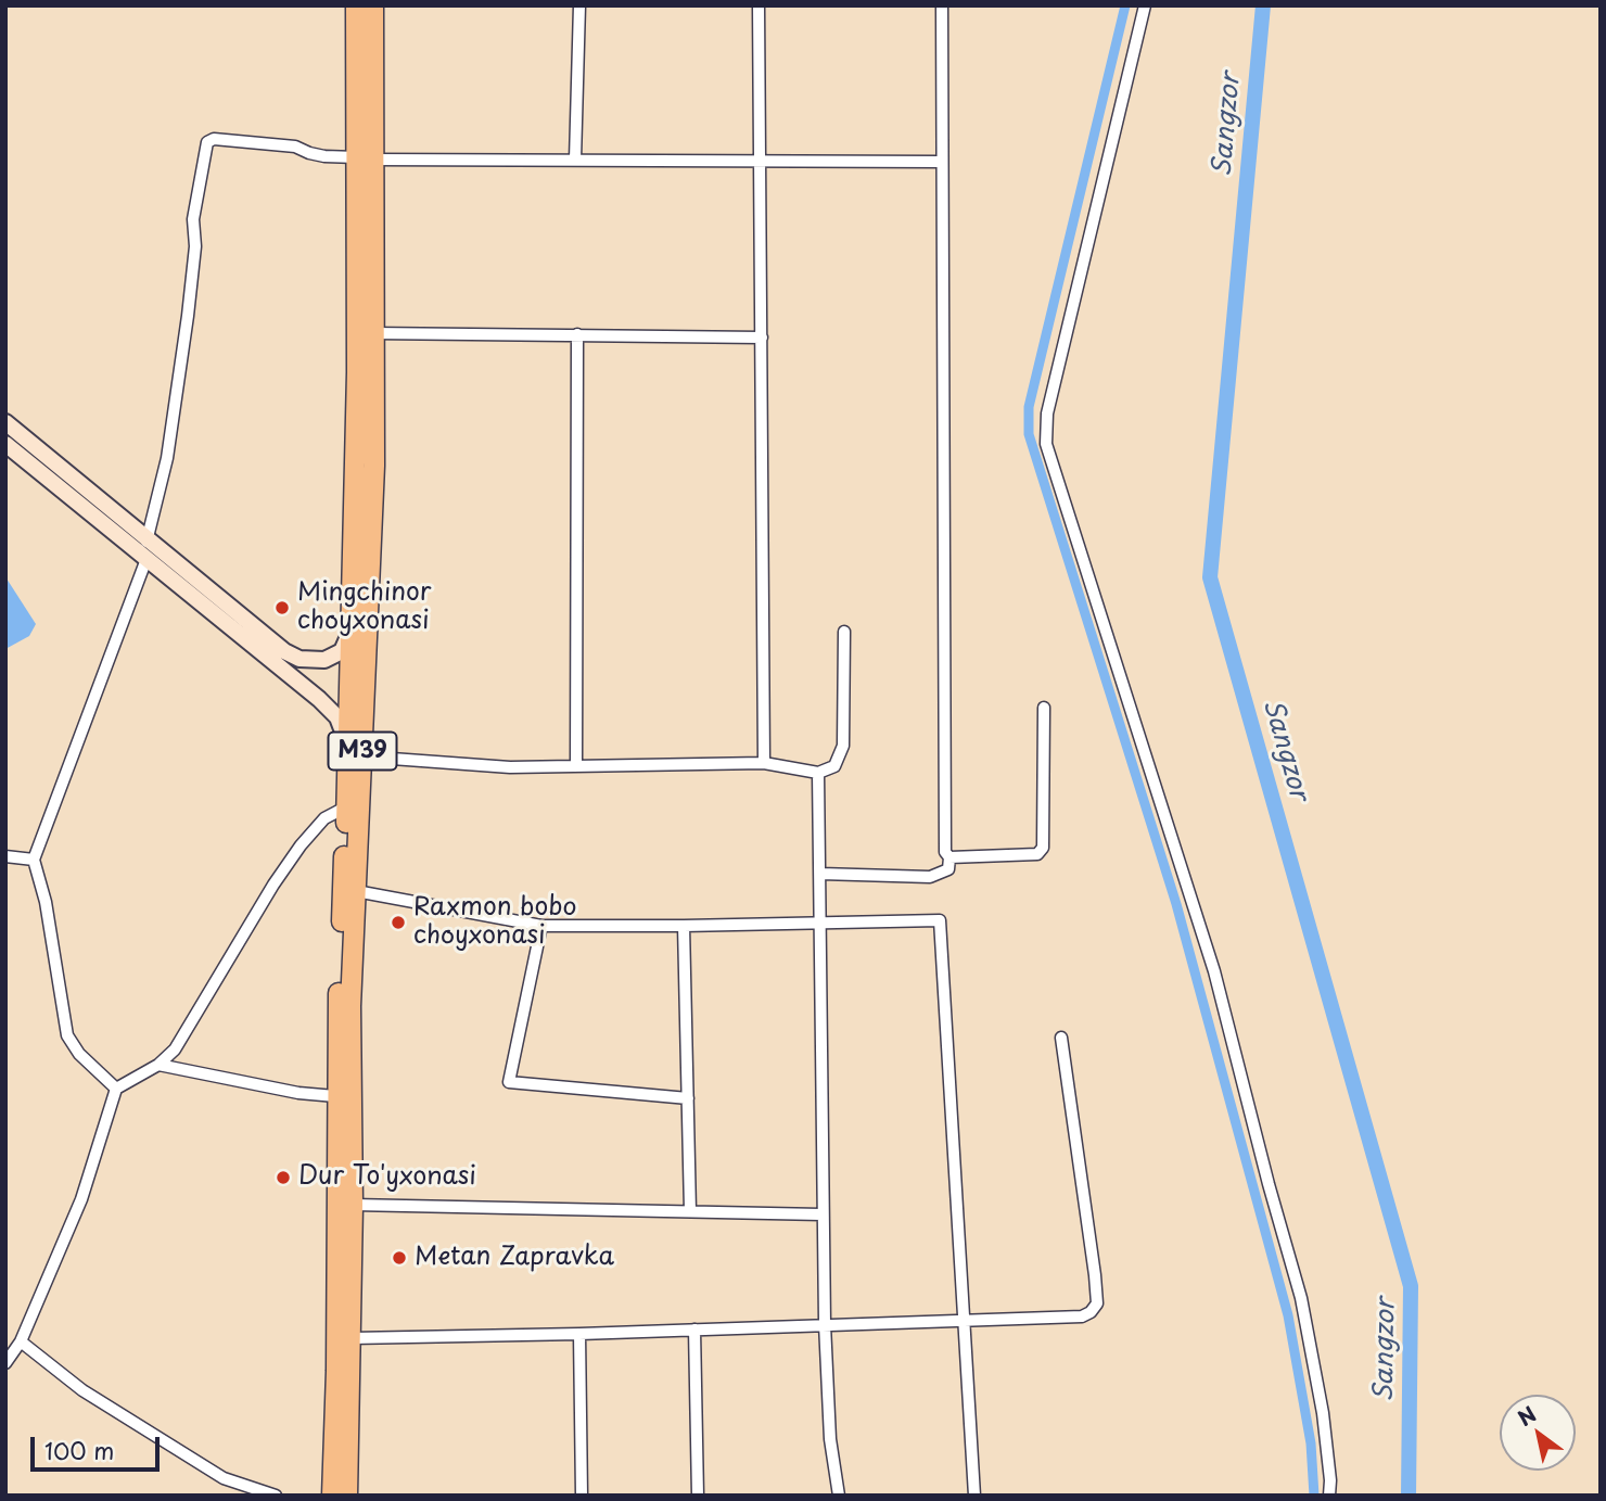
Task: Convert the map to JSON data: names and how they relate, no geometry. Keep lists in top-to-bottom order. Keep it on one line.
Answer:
{"streets":{"highway":["M39"]},"water":["Sangzor"],"places":["Mingchinor choyxonasi","Raxmon bobo choyxonasi","Dur To'yxonasi","Metan Zapravka"],"scale_bar":"100 m","north":"top left"}
